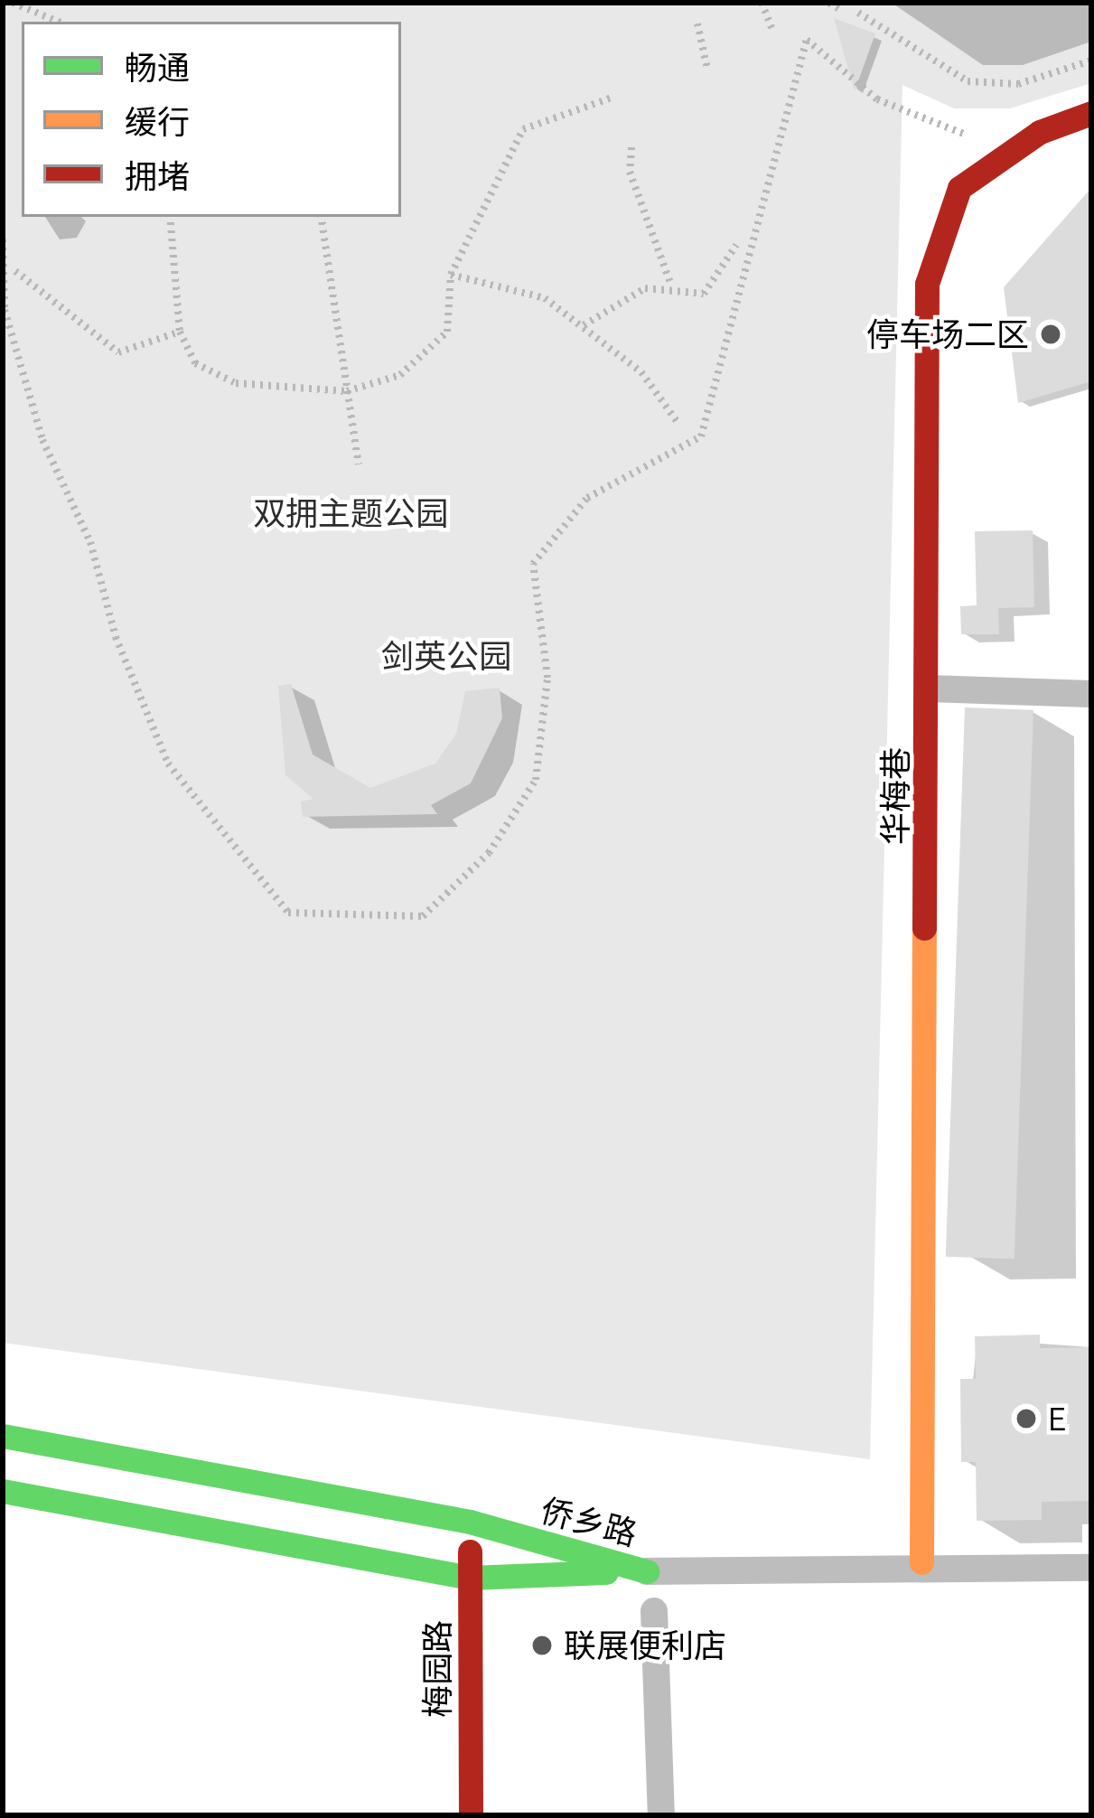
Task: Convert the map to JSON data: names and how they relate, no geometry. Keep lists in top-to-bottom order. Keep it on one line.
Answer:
{"streets":{"street":["华梅巷","侨乡路","梅园路"]},"crossings":[["侨乡路","梅园路"]],"parks":["双拥主题公园","剑英公园"],"places":["停车场二区","E","联展便利店"],"legend":["畅通","缓行","拥堵"]}
